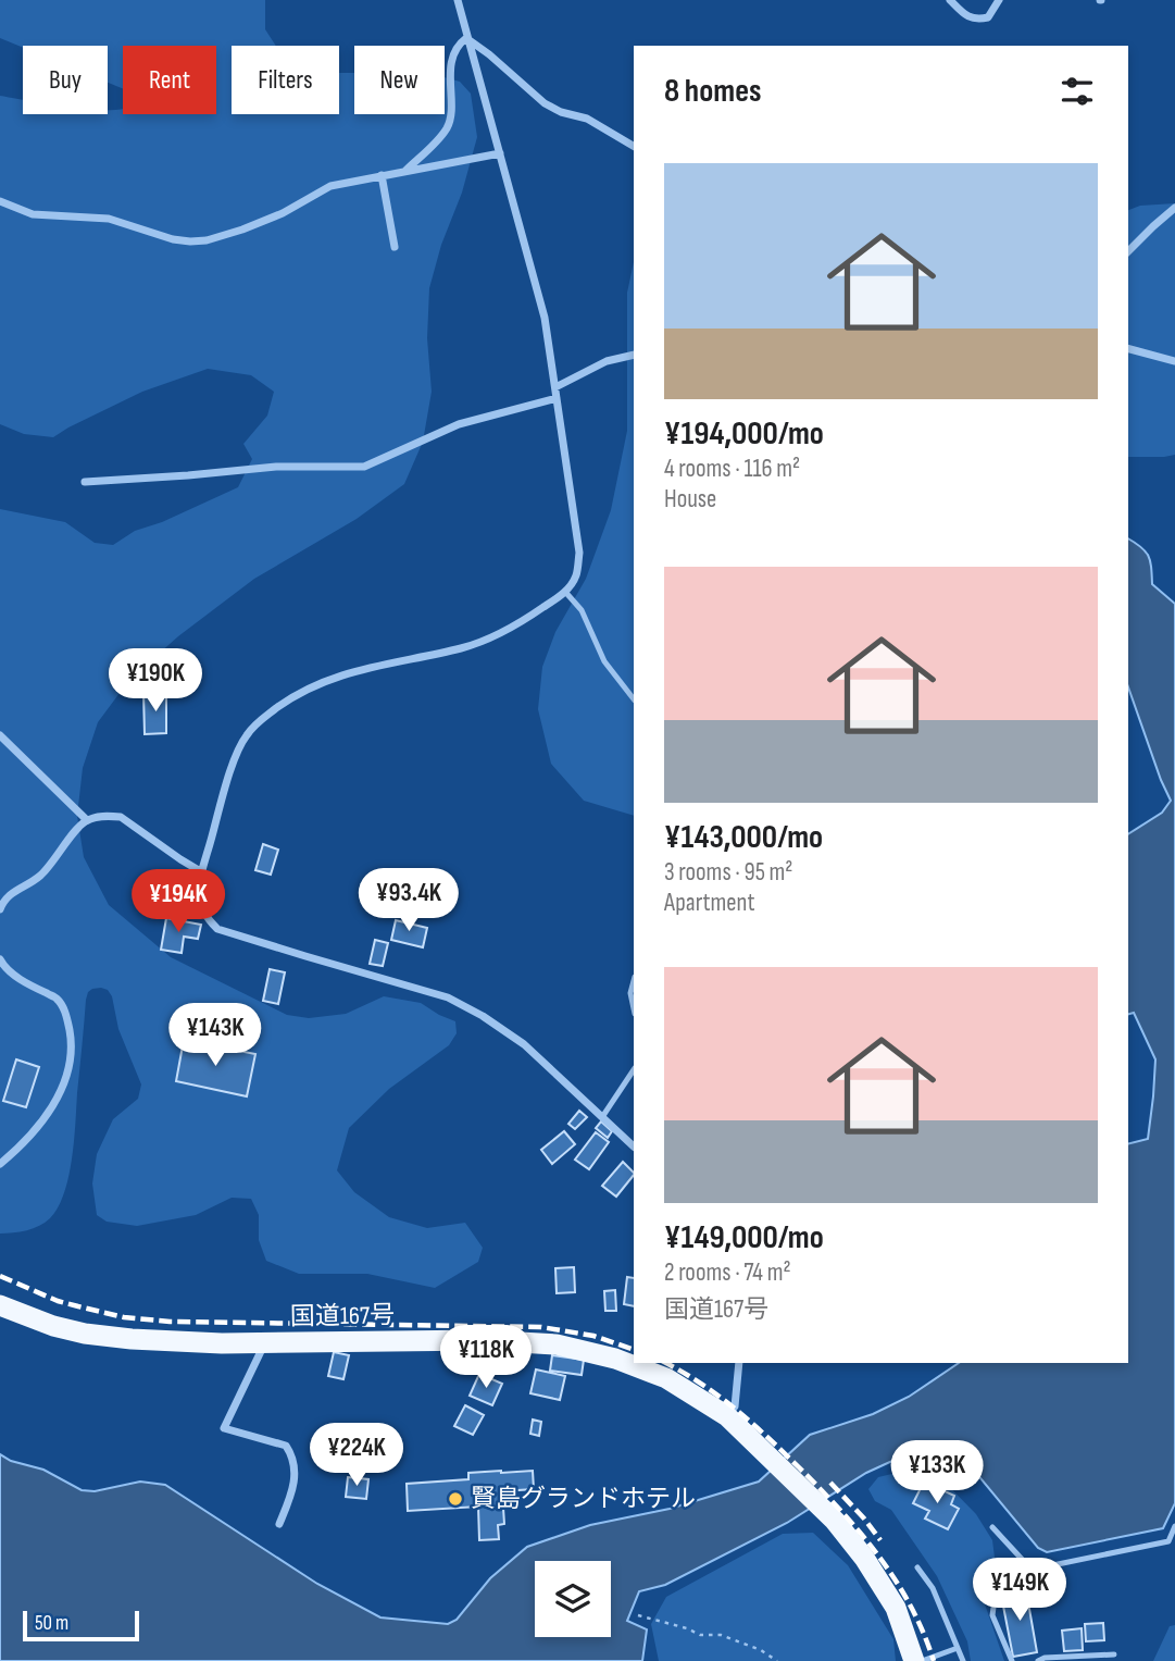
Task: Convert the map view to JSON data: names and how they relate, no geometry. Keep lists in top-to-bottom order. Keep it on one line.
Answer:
{"streets":{"highway":["国道167号"]},"places":["賢島グランドホテル"],"scale_bar":"50 m","page":{"chip":["Buy","Rent","Filters","New"],"heading":"8 homes","list":[{"name":"¥194,000/mo","note":"4 rooms · 116 m² · House"},{"name":"¥143,000/mo","note":"3 rooms · 95 m² · Apartment"},{"name":"¥149,000/mo","note":"2 rooms · 74 m² · 国道167号"}],"price":["¥190K","¥93.4K","¥194K","¥143K","¥118K","¥224K","¥133K","¥149K"],"scale":"50 m"}}
